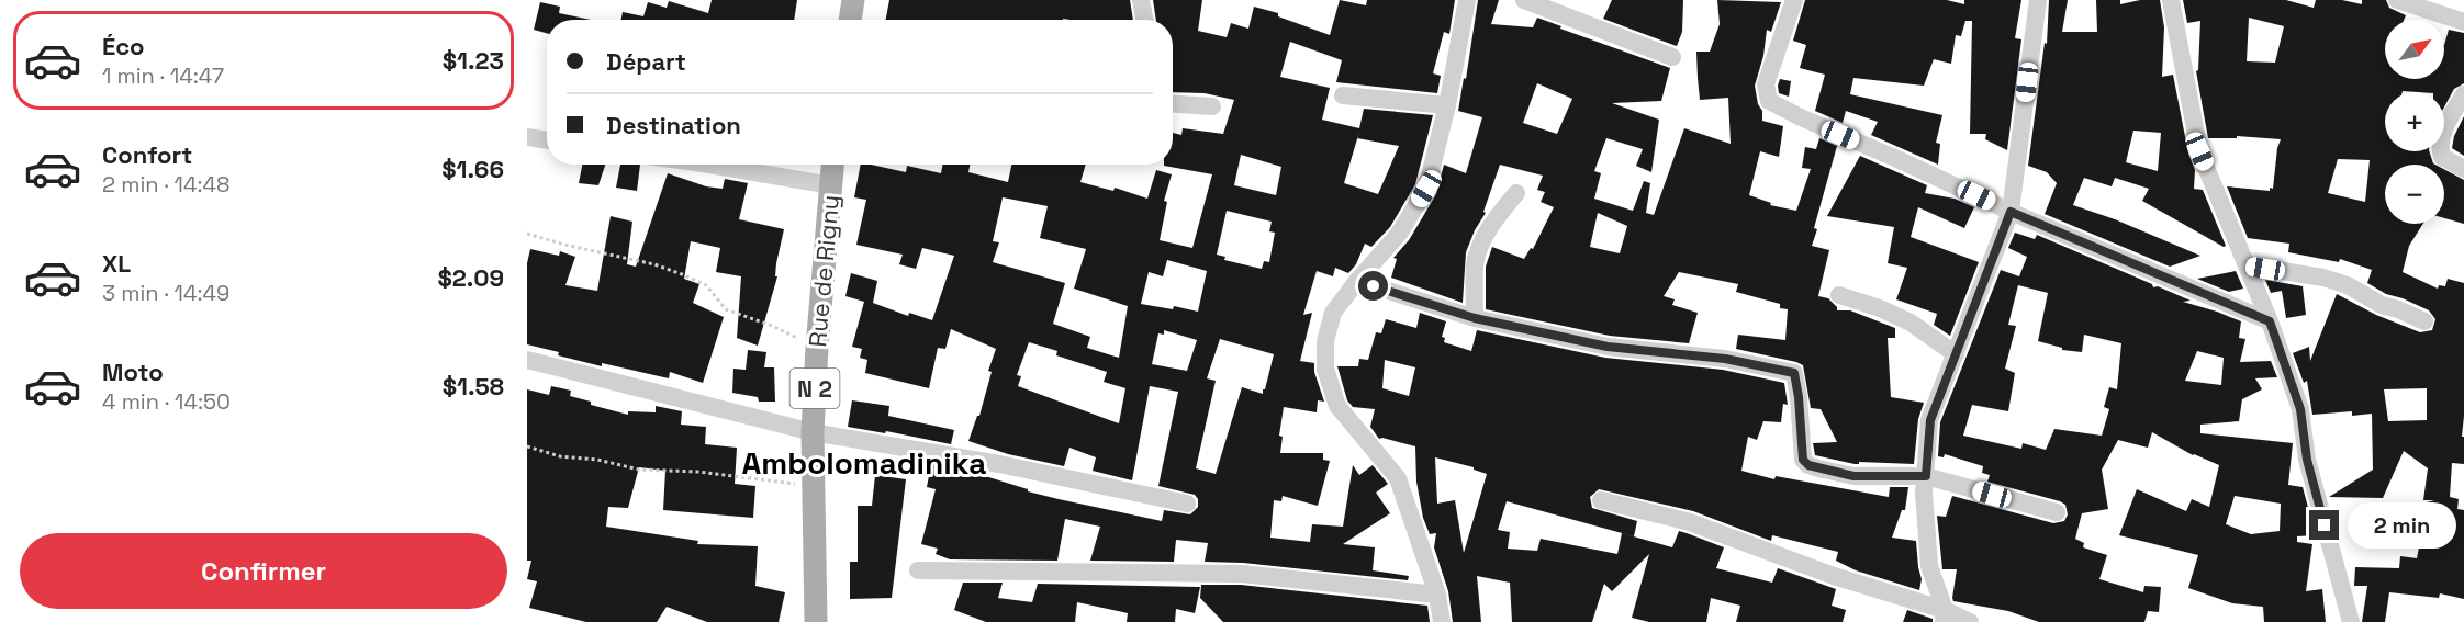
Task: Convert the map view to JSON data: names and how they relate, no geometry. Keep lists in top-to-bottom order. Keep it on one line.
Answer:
{"streets":{"main road":["Rue de Rigny","N 2"]},"districts":["Ambolomadinika"],"north":"top right","page":{"list":[{"name":"Éco","note":"1 min · 14:47","value":"$1.23"},{"name":"Confort","note":"2 min · 14:48","value":"$1.66"},{"name":"XL","note":"3 min · 14:49","value":"$2.09"},{"name":"Moto","note":"4 min · 14:50","value":"$1.58"}],"map_buttons":["+","−"],"banner":["Départ","Destination"],"bubble":"2 min","buttons":"Confirmer"}}
